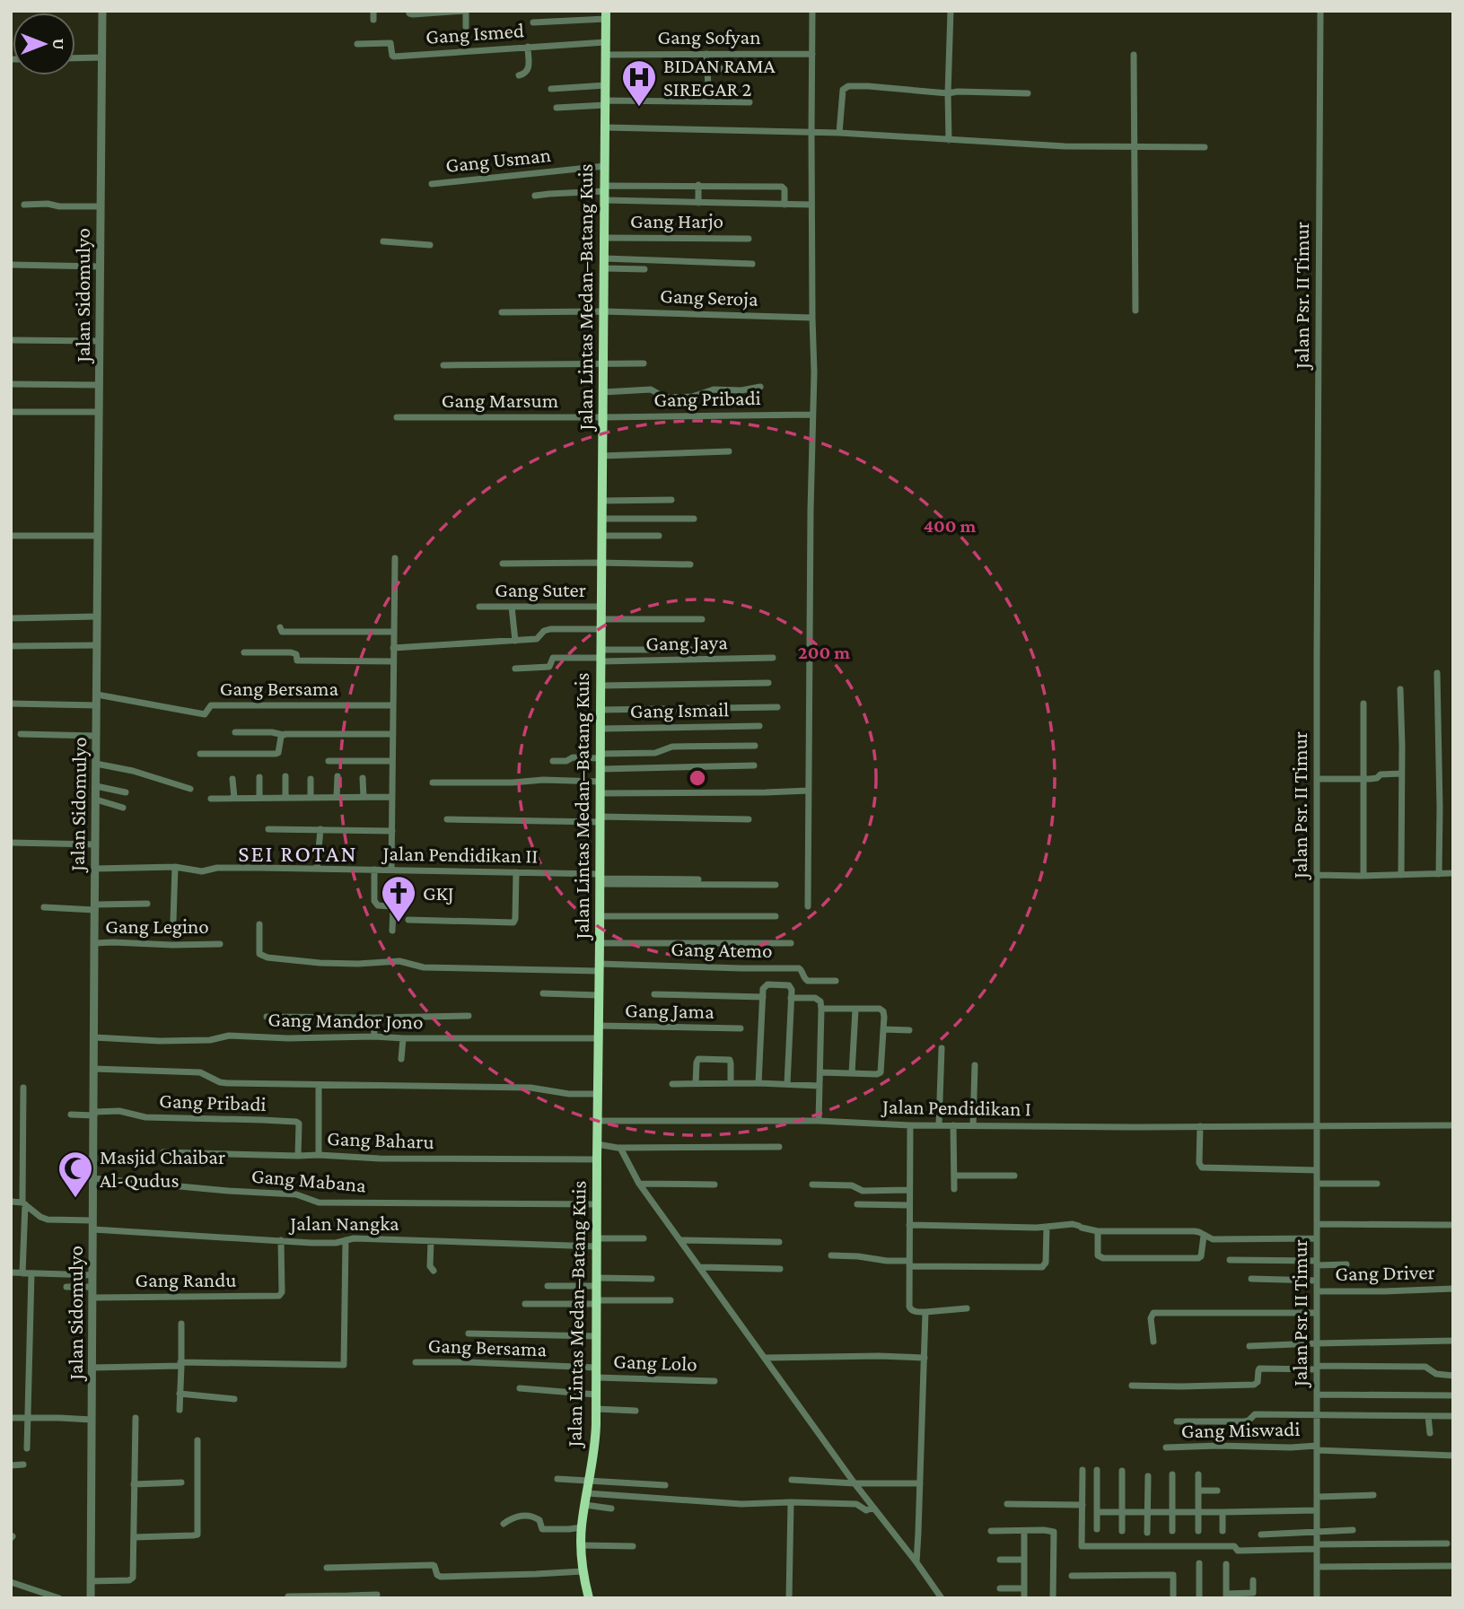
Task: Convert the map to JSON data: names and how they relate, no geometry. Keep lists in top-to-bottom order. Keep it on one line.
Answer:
{"streets":{"highway":["Jalan Lintas Medan–Batang Kuis"],"street":["Gang Ismed","Gang Sofyan","Gang Usman","Gang Harjo","Jalan Sidomulyo","Jalan Psr. II Timur","Gang Seroja","Gang Pribadi","Gang Marsum","Gang Suter","Gang Jaya","Gang Bersama","Gang Ismail","Jalan Pendidikan II","Gang Legino","Gang Atemo","Gang Jama","Gang Mandor Jono","Jalan Pendidikan I","Gang Baharu","Gang Mabana","Jalan Nangka","Gang Driver","Gang Randu","Gang Lolo","Gang Miswadi"]},"crossings":[["Gang Ismed","Jalan Lintas Medan–Batang Kuis"],["Gang Sofyan","Jalan Lintas Medan–Batang Kuis"],["Gang Usman","Jalan Lintas Medan–Batang Kuis"],["Gang Harjo","Jalan Lintas Medan–Batang Kuis"],["Jalan Sidomulyo","Gang Pribadi"],["Jalan Sidomulyo","Gang Bersama"],["Jalan Sidomulyo","Jalan Pendidikan II"],["Jalan Sidomulyo","Gang Legino"],["Jalan Sidomulyo","Gang Mandor Jono"],["Jalan Sidomulyo","Gang Mabana"],["Jalan Sidomulyo","Jalan Nangka"],["Jalan Sidomulyo","Gang Randu"],["Jalan Psr. II Timur","Jalan Pendidikan I"],["Jalan Psr. II Timur","Gang Driver"],["Jalan Psr. II Timur","Gang Miswadi"],["Jalan Lintas Medan–Batang Kuis","Gang Seroja"],["Jalan Lintas Medan–Batang Kuis","Gang Pribadi"],["Jalan Lintas Medan–Batang Kuis","Gang Marsum"],["Jalan Lintas Medan–Batang Kuis","Gang Suter"],["Jalan Lintas Medan–Batang Kuis","Gang Jaya"],["Jalan Lintas Medan–Batang Kuis","Gang Bersama"],["Jalan Lintas Medan–Batang Kuis","Gang Ismail"],["Jalan Lintas Medan–Batang Kuis","Jalan Pendidikan II"],["Jalan Lintas Medan–Batang Kuis","Gang Atemo"],["Jalan Lintas Medan–Batang Kuis","Gang Jama"],["Jalan Lintas Medan–Batang Kuis","Gang Mandor Jono"],["Jalan Lintas Medan–Batang Kuis","Jalan Pendidikan I"],["Jalan Lintas Medan–Batang Kuis","Gang Baharu"],["Jalan Lintas Medan–Batang Kuis","Gang Mabana"],["Jalan Lintas Medan–Batang Kuis","Jalan Nangka"],["Jalan Lintas Medan–Batang Kuis","Gang Lolo"],["Gang Pribadi","Gang Marsum"],["Gang Pribadi","Gang Baharu"],["Gang Bersama","Gang Lolo"],["Jalan Nangka","Gang Randu"]],"districts":["SEI ROTAN"],"places":{"hospital":["BIDAN RAMA SIREGAR 2"],"church":["GKJ"],"mosque":["Masjid Chaibar Al-Qudus"]},"north":"right","rings":["400 m","200 m"]}
